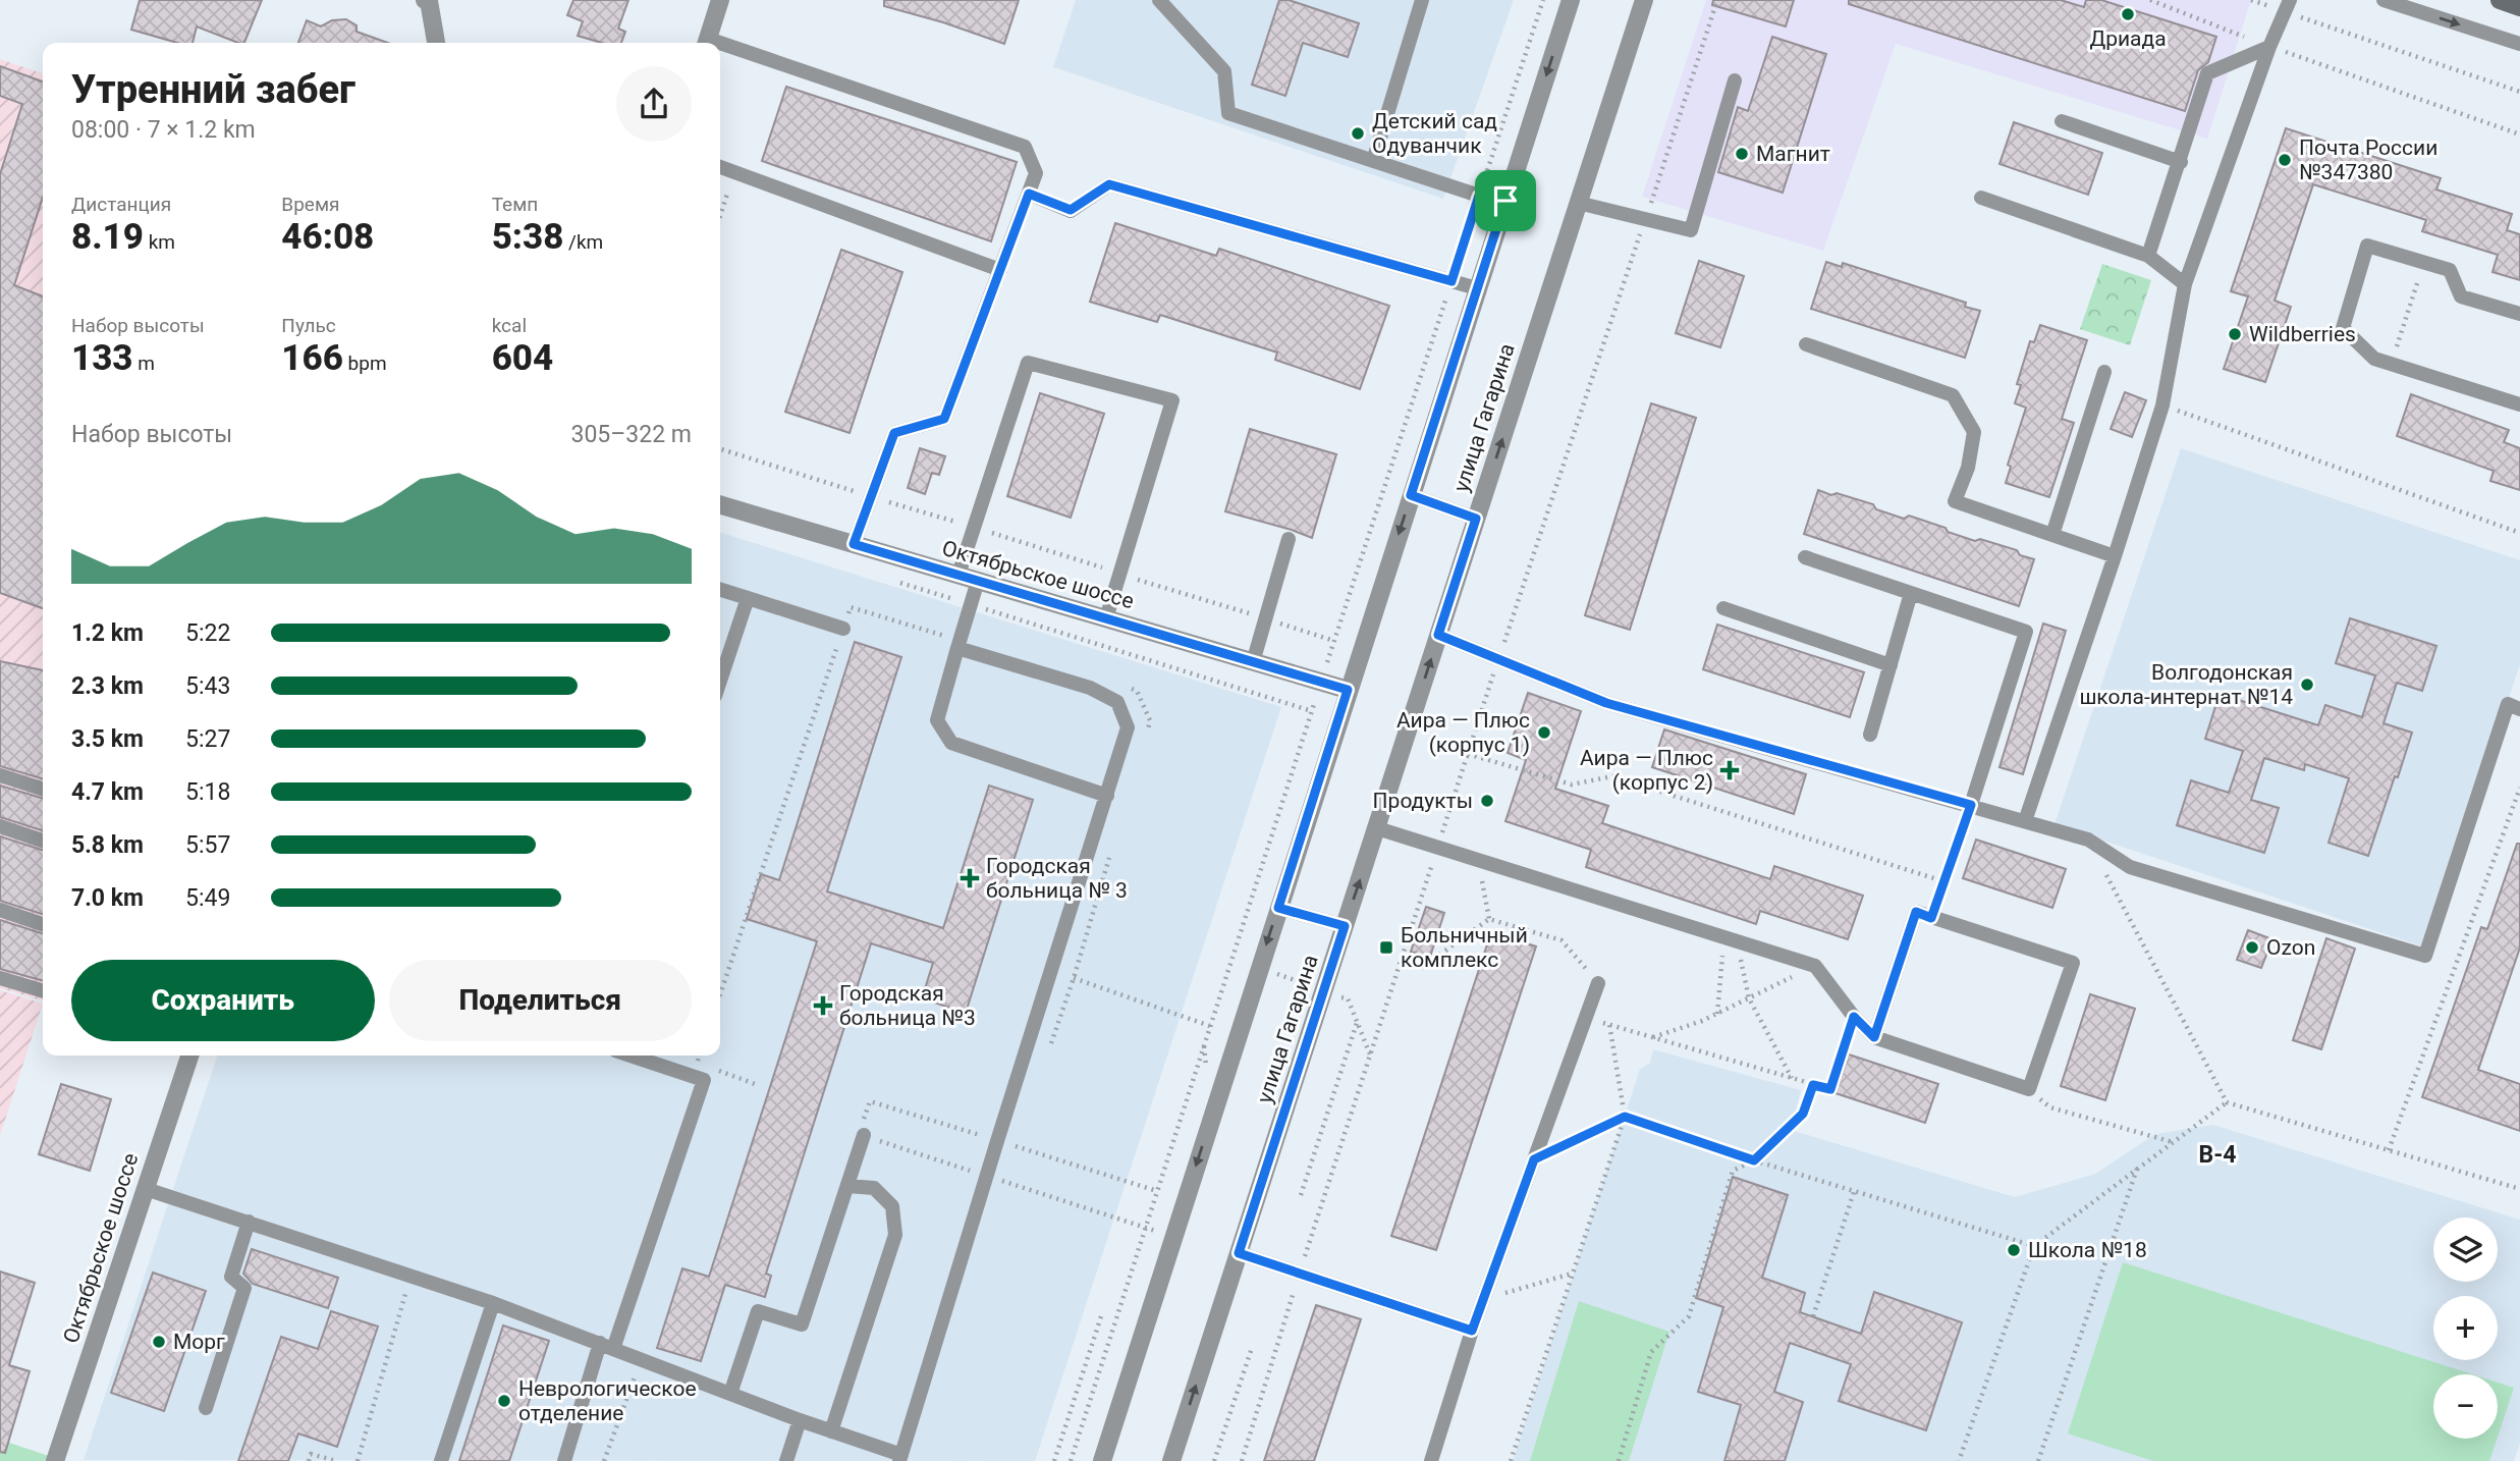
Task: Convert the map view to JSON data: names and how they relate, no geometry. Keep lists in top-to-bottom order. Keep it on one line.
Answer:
{"streets":{"street":["улица Гагарина","Октябрьское шоссе"]},"districts":["В-4"],"places":{"other":["Дриада","Детский сад Одуванчик","Магнит","Почта России №347380","Wildberries","Волгодонская школа-интернат №14","Аира — Плюс (корпус 1)","Продукты","Ozon","Школа №18","Морг","Неврологическое отделение"],"health":["Аира — Плюс (корпус 2)","Городская больница № 3","Городская больница №3"],"transit":["Больничный комплекс"]},"page":{"heading":["Утренний забег","08:00 · 7 × 1.2 km"],"stats":[["Дистанция","8.19 km"],["Время","46:08"],["Темп","5:38 /km"],["Набор высоты","133 m"],["Пульс","166 bpm"],["kcal","604"]],"chart":["Набор высоты","305–322 m"],"list":[{"name":"1.2 km","note":"5:22"},{"name":"2.3 km","note":"5:43"},{"name":"3.5 km","note":"5:27"},{"name":"4.7 km","note":"5:18"},{"name":"5.8 km","note":"5:57"},{"name":"7.0 km","note":"5:49"}],"buttons":["Сохранить","Поделиться"],"map_buttons":["+","−"]}}
